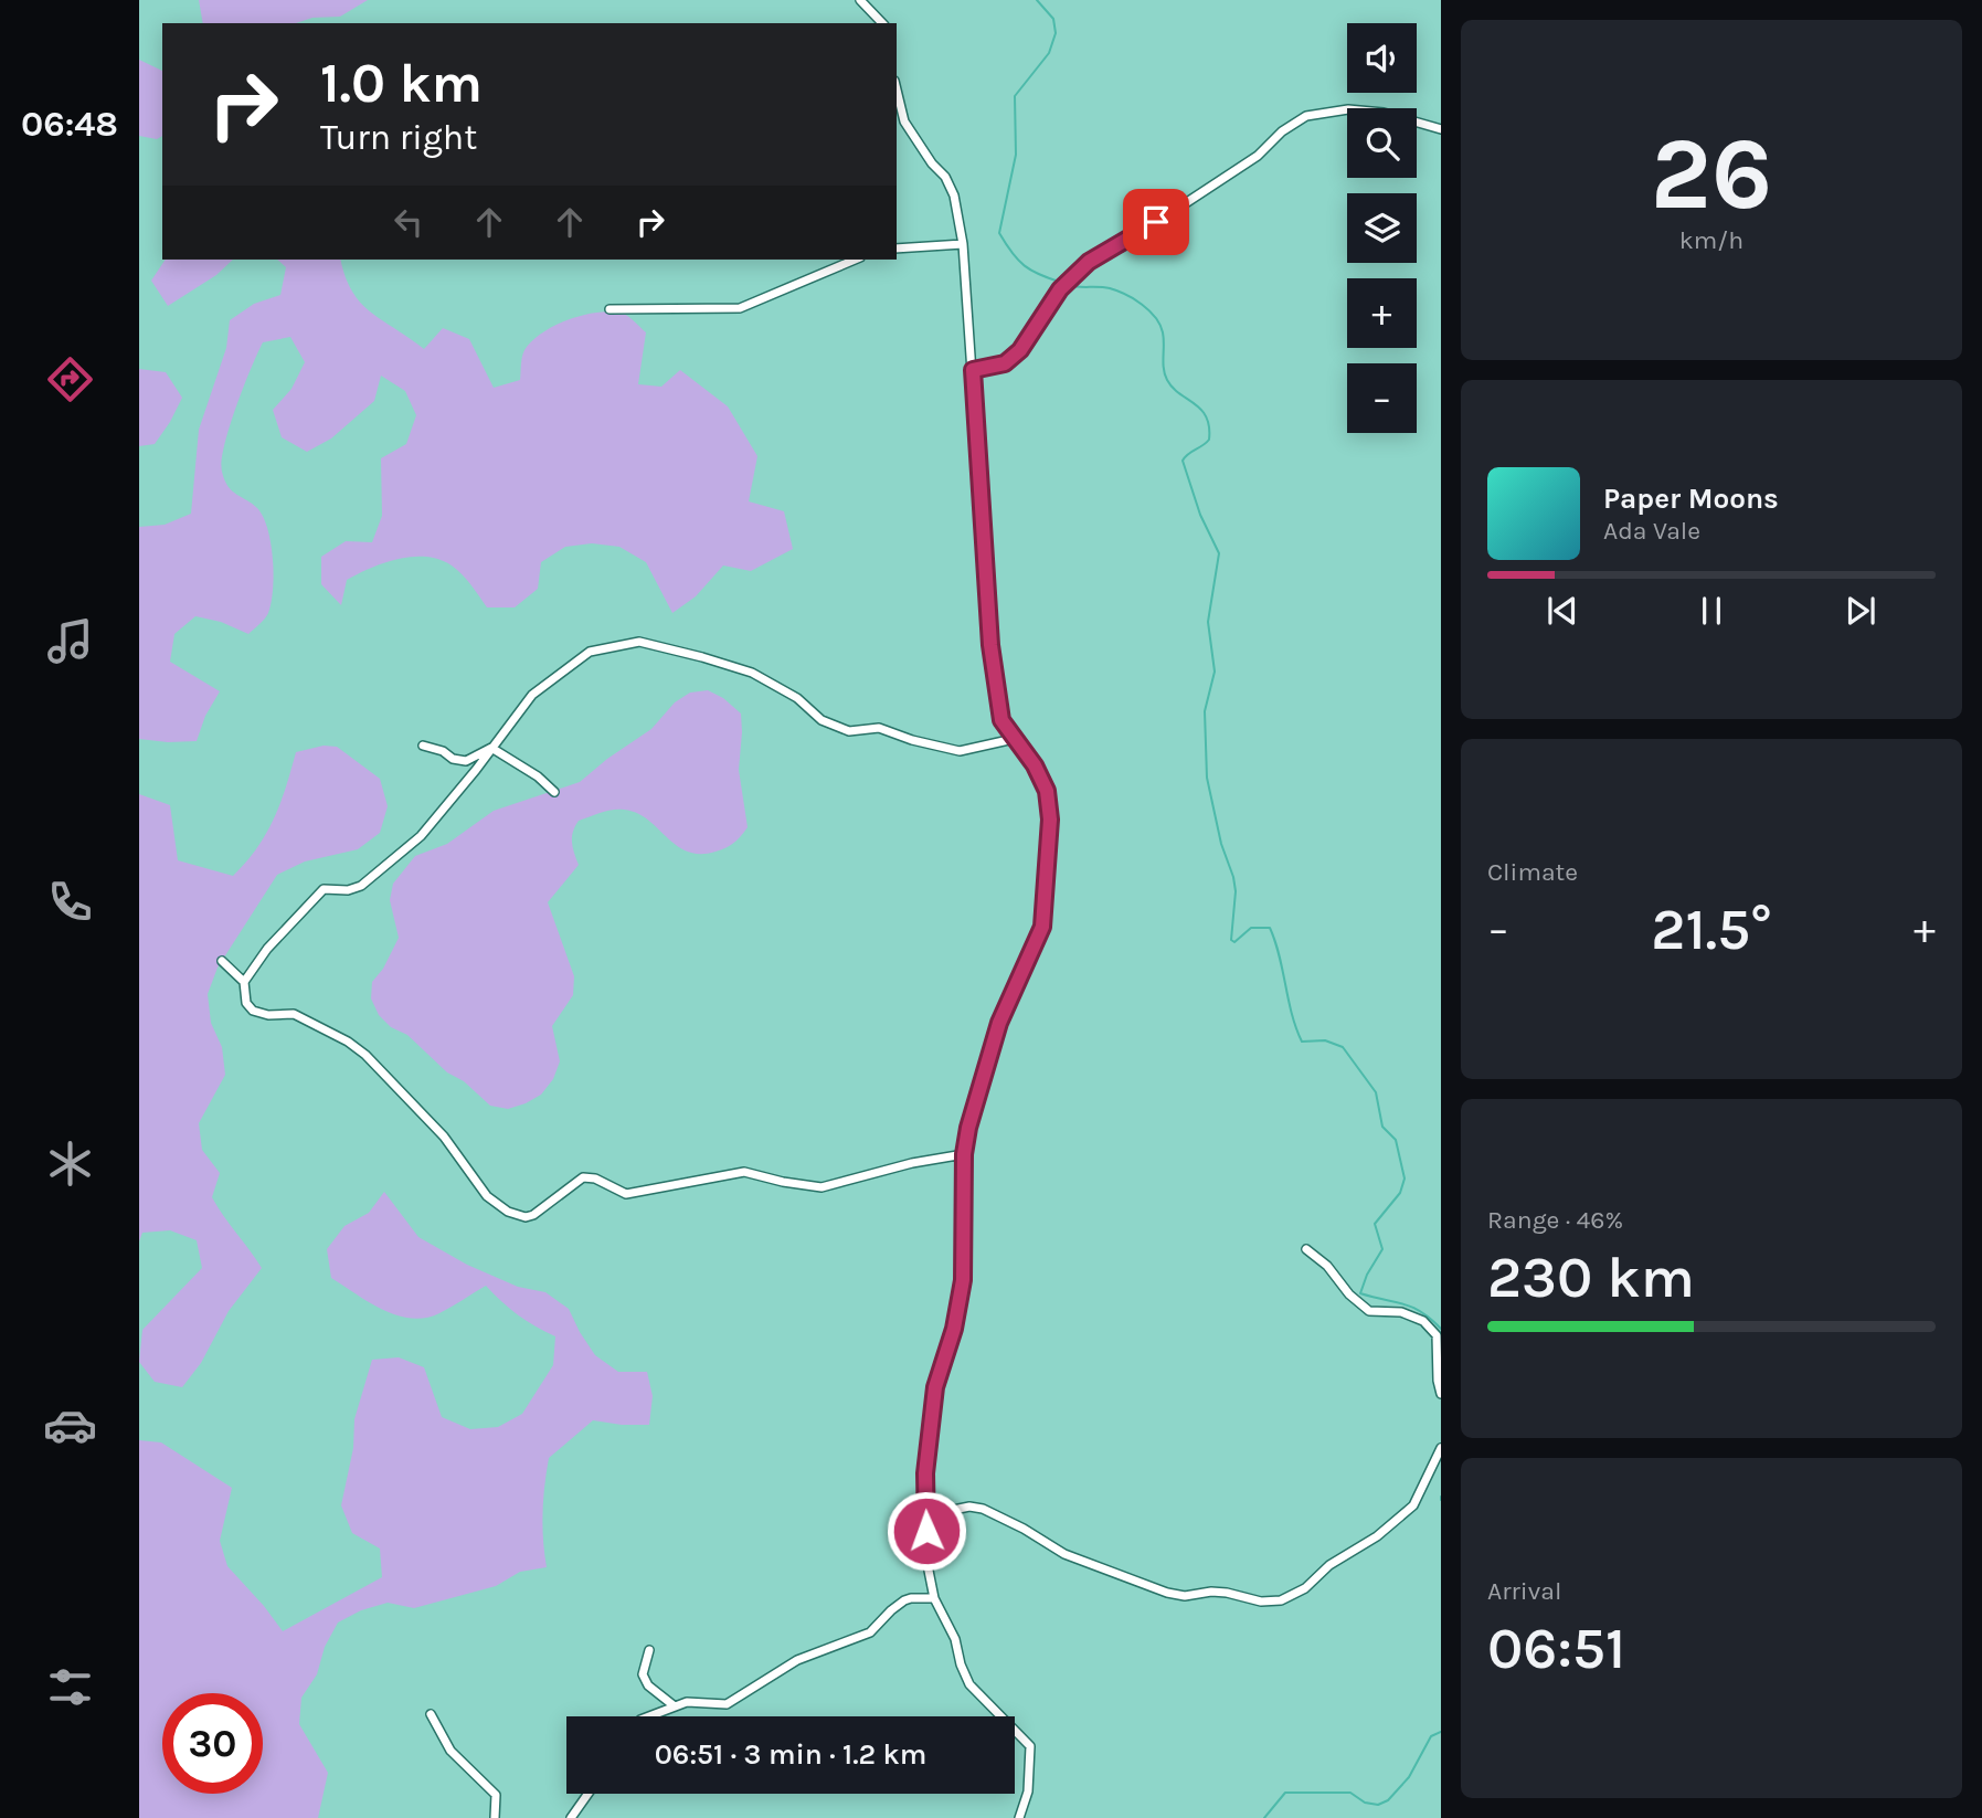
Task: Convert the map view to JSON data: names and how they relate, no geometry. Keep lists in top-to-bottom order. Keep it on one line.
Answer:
{"page":{"tabs":"06:48","tile":[["26","km/h"],"Climate",["Range · 46%","230 km"],["Arrival","06:51"]],"map_buttons":["+","−"],"turn":["1.0 km","Turn right"],"song":["Paper Moons","Ada Vale"],"heat":["−","21.5°","+"],"limit":"30","trip":"06:51 · 3 min · 1.2 km"}}
